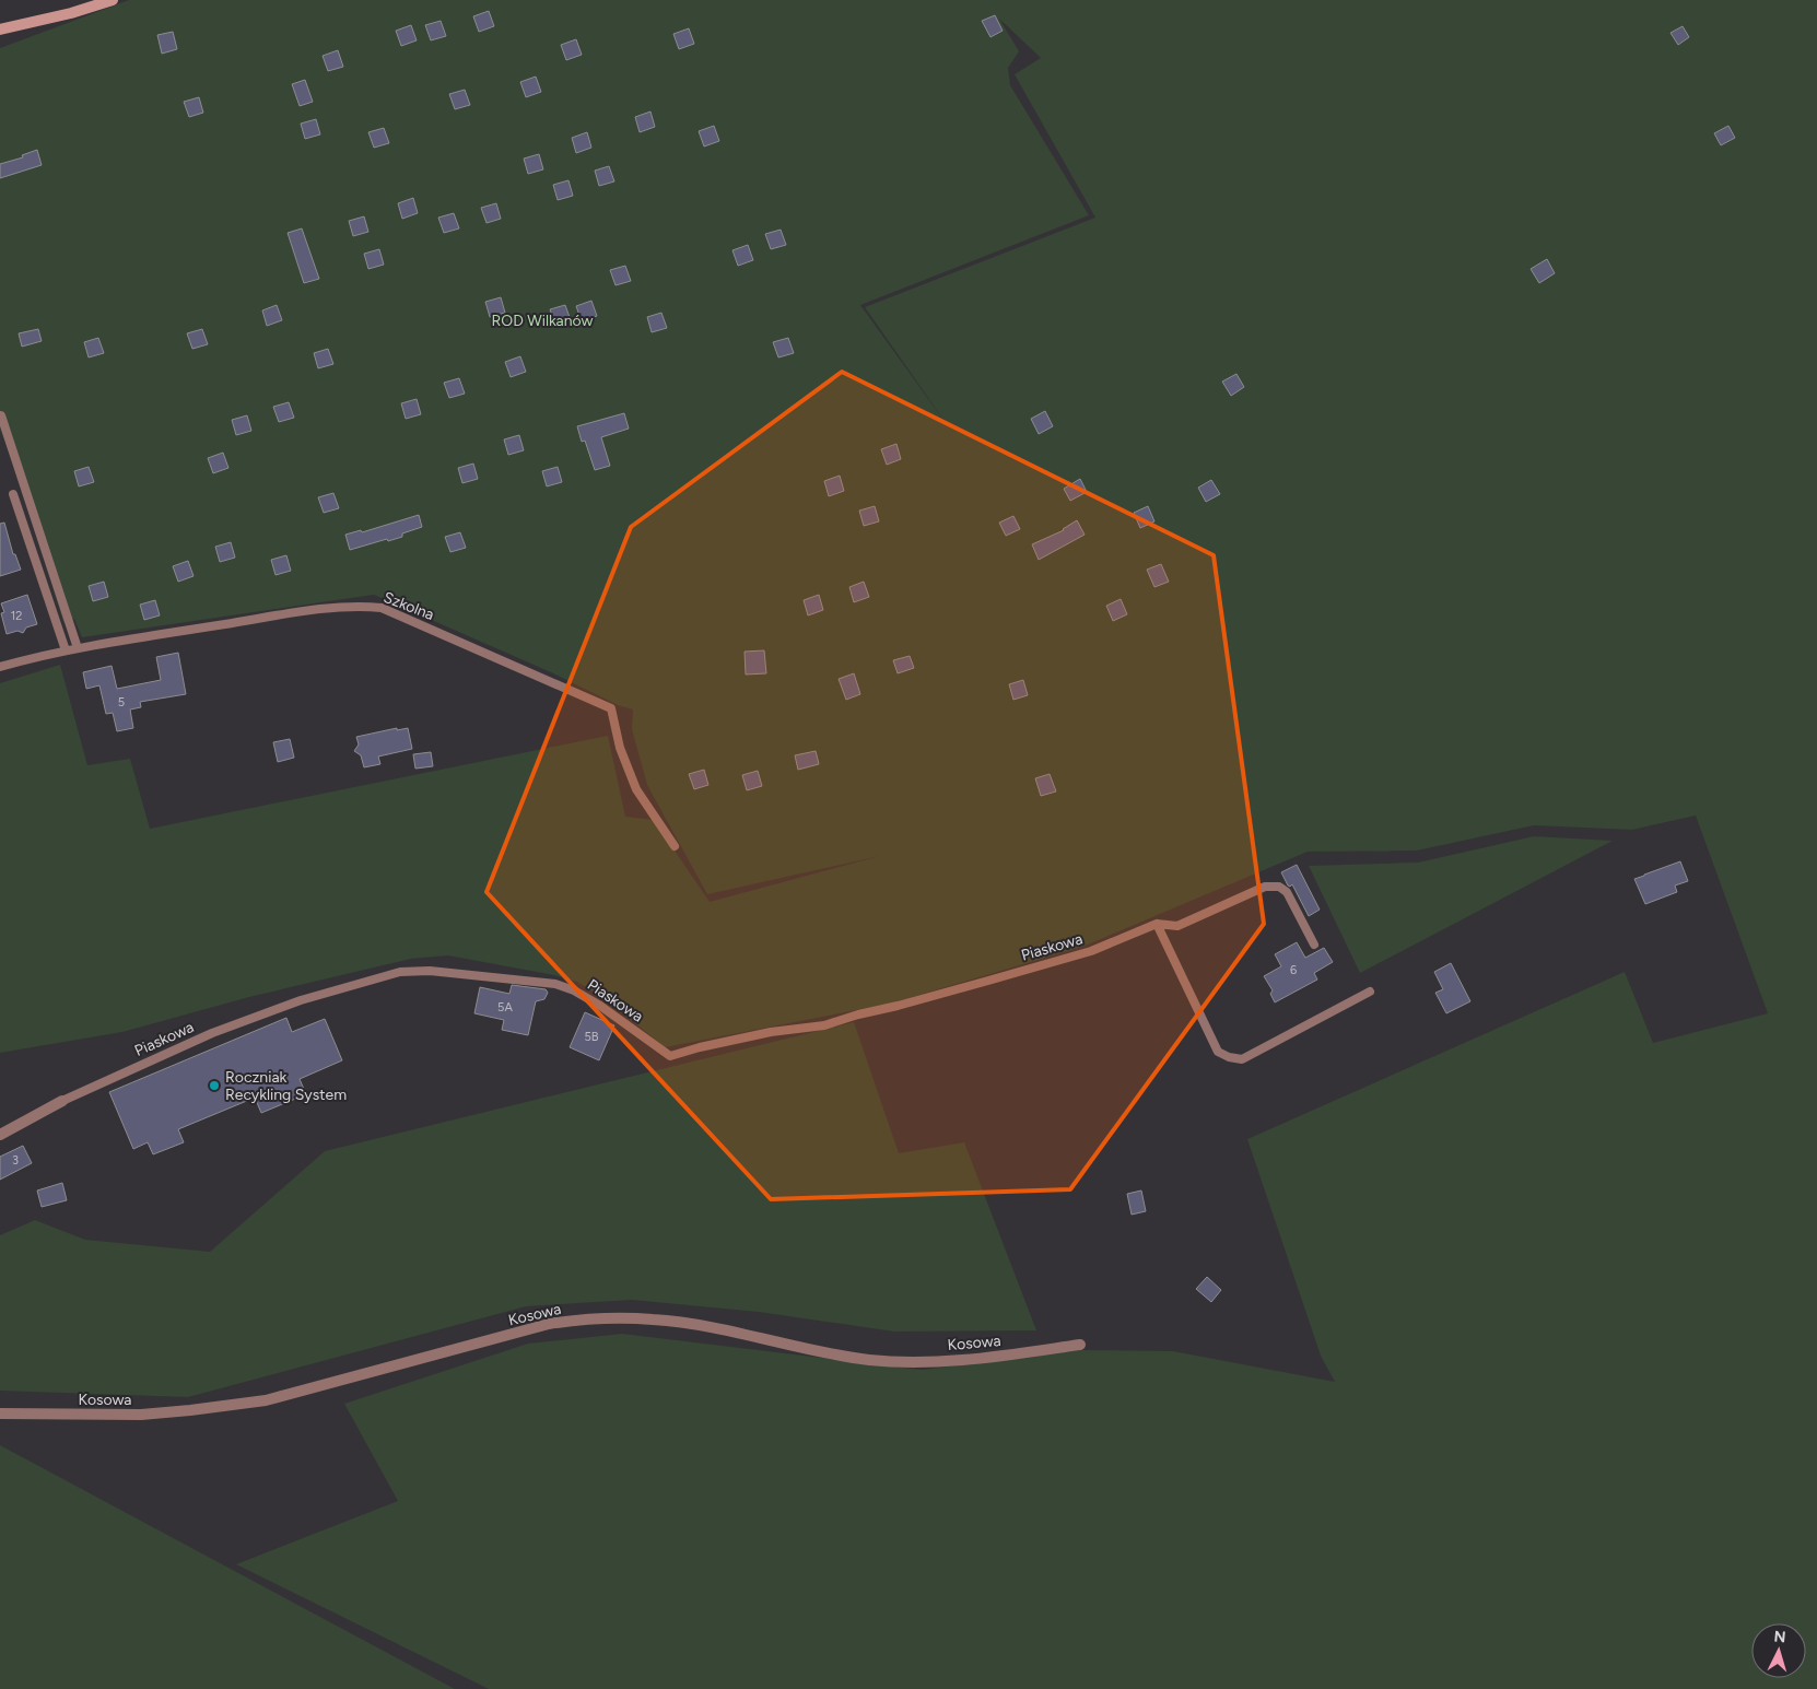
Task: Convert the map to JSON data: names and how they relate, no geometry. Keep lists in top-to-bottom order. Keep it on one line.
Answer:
{"streets":{"street":["Piaskowa","Kosowa"],"lane":["Szkolna"]},"parks":["ROD Wilkanów"],"places":["Roczniak Recykling System"],"house_numbers":["12","5","6","5A","5B","3"],"north":"top"}
